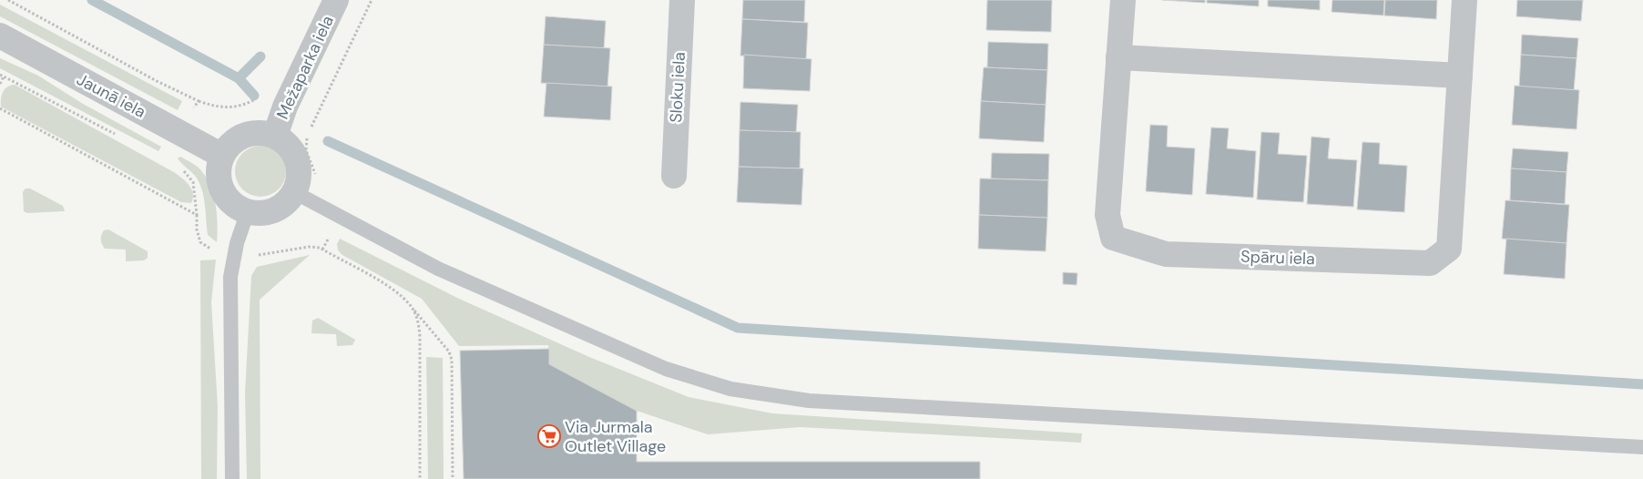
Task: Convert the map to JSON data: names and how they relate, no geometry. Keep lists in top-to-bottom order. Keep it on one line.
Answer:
{"streets":{"street":["Mežaparka iela","Sloku iela","Jaunā iela","Spāru iela"]},"crossings":[["Mežaparka iela","Jaunā iela"]],"places":{"supermarket":["Via Jurmala Outlet Village"]}}
